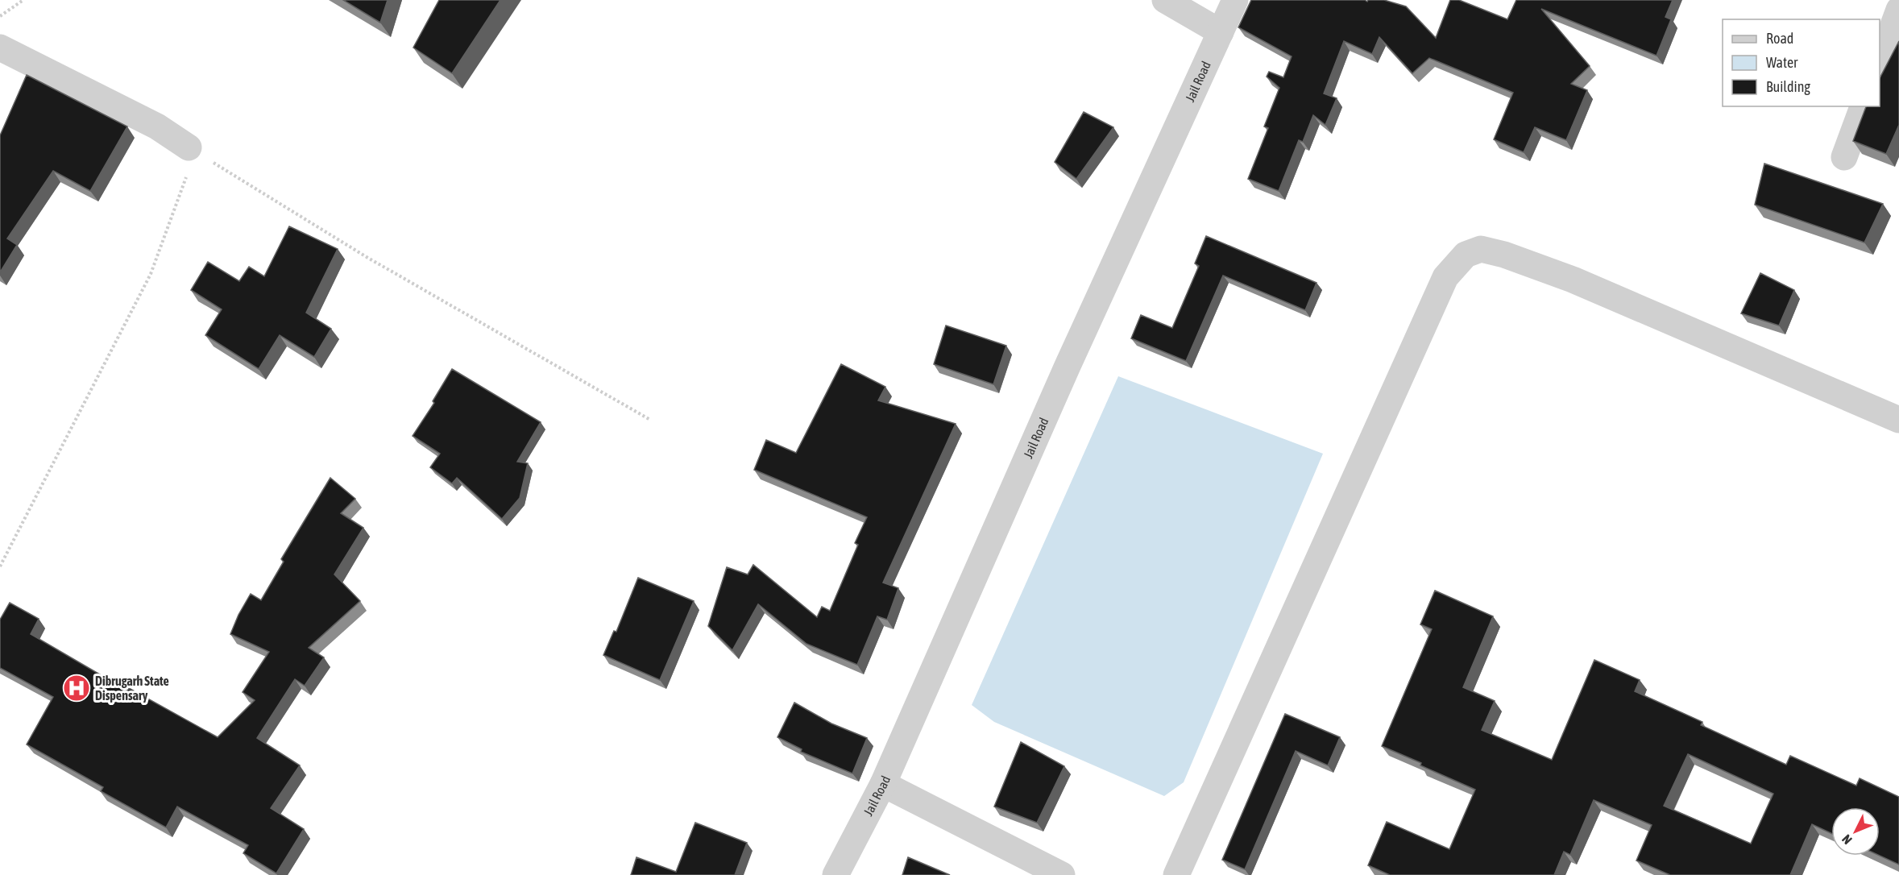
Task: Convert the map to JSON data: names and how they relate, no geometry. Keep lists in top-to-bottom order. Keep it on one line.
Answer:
{"streets":{"street":["Jail Road"]},"places":{"hospital":["Dibrugarh State Dispensary"]},"legend":["Road","Water","Building"],"north":"bottom left"}
